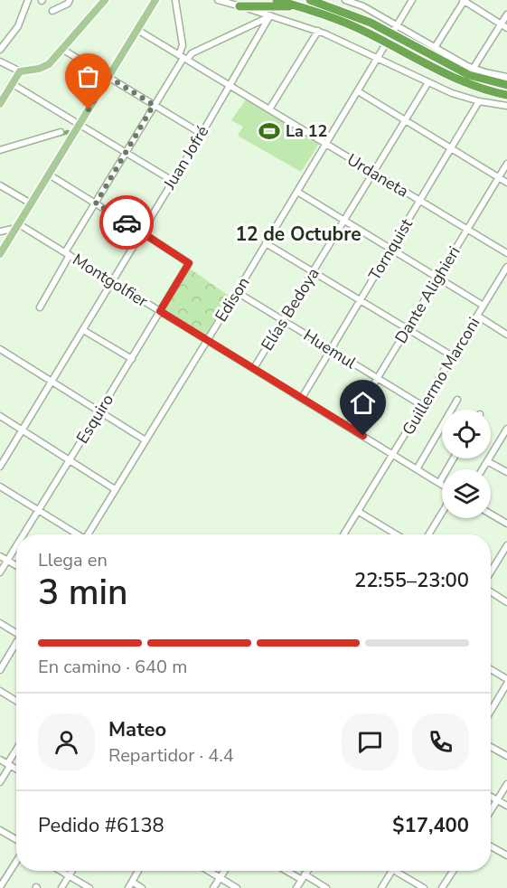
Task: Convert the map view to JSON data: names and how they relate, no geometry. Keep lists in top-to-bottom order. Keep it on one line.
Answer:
{"streets":{"street":["Juan Jofré","Urdaneta","Tornquist","Montgolfier","Dante Alighieri","Edison","Elías Bedoya","Huemul","Guillermo Marconi","Esquiro"]},"crossings":[["Juan Jofré","Urdaneta"],["Juan Jofré","Montgolfier"],["Juan Jofré","Esquiro"],["Urdaneta","Tornquist"],["Urdaneta","Dante Alighieri"],["Urdaneta","Edison"],["Urdaneta","Elías Bedoya"],["Tornquist","Montgolfier"],["Tornquist","Huemul"],["Montgolfier","Dante Alighieri"],["Montgolfier","Edison"],["Montgolfier","Elías Bedoya"],["Montgolfier","Guillermo Marconi"],["Montgolfier","Esquiro"],["Dante Alighieri","Huemul"],["Edison","Huemul"],["Elías Bedoya","Huemul"],["Huemul","Guillermo Marconi"]],"districts":["12 de Octubre"],"places":{"sports":["La 12"]},"page":{"heading":["3 min","Llega en","22:55–23:00"],"panel":["Mateo","Repartidor · 4.4","Pedido #6138","$17,400"],"bar":"En camino · 640 m"}}
